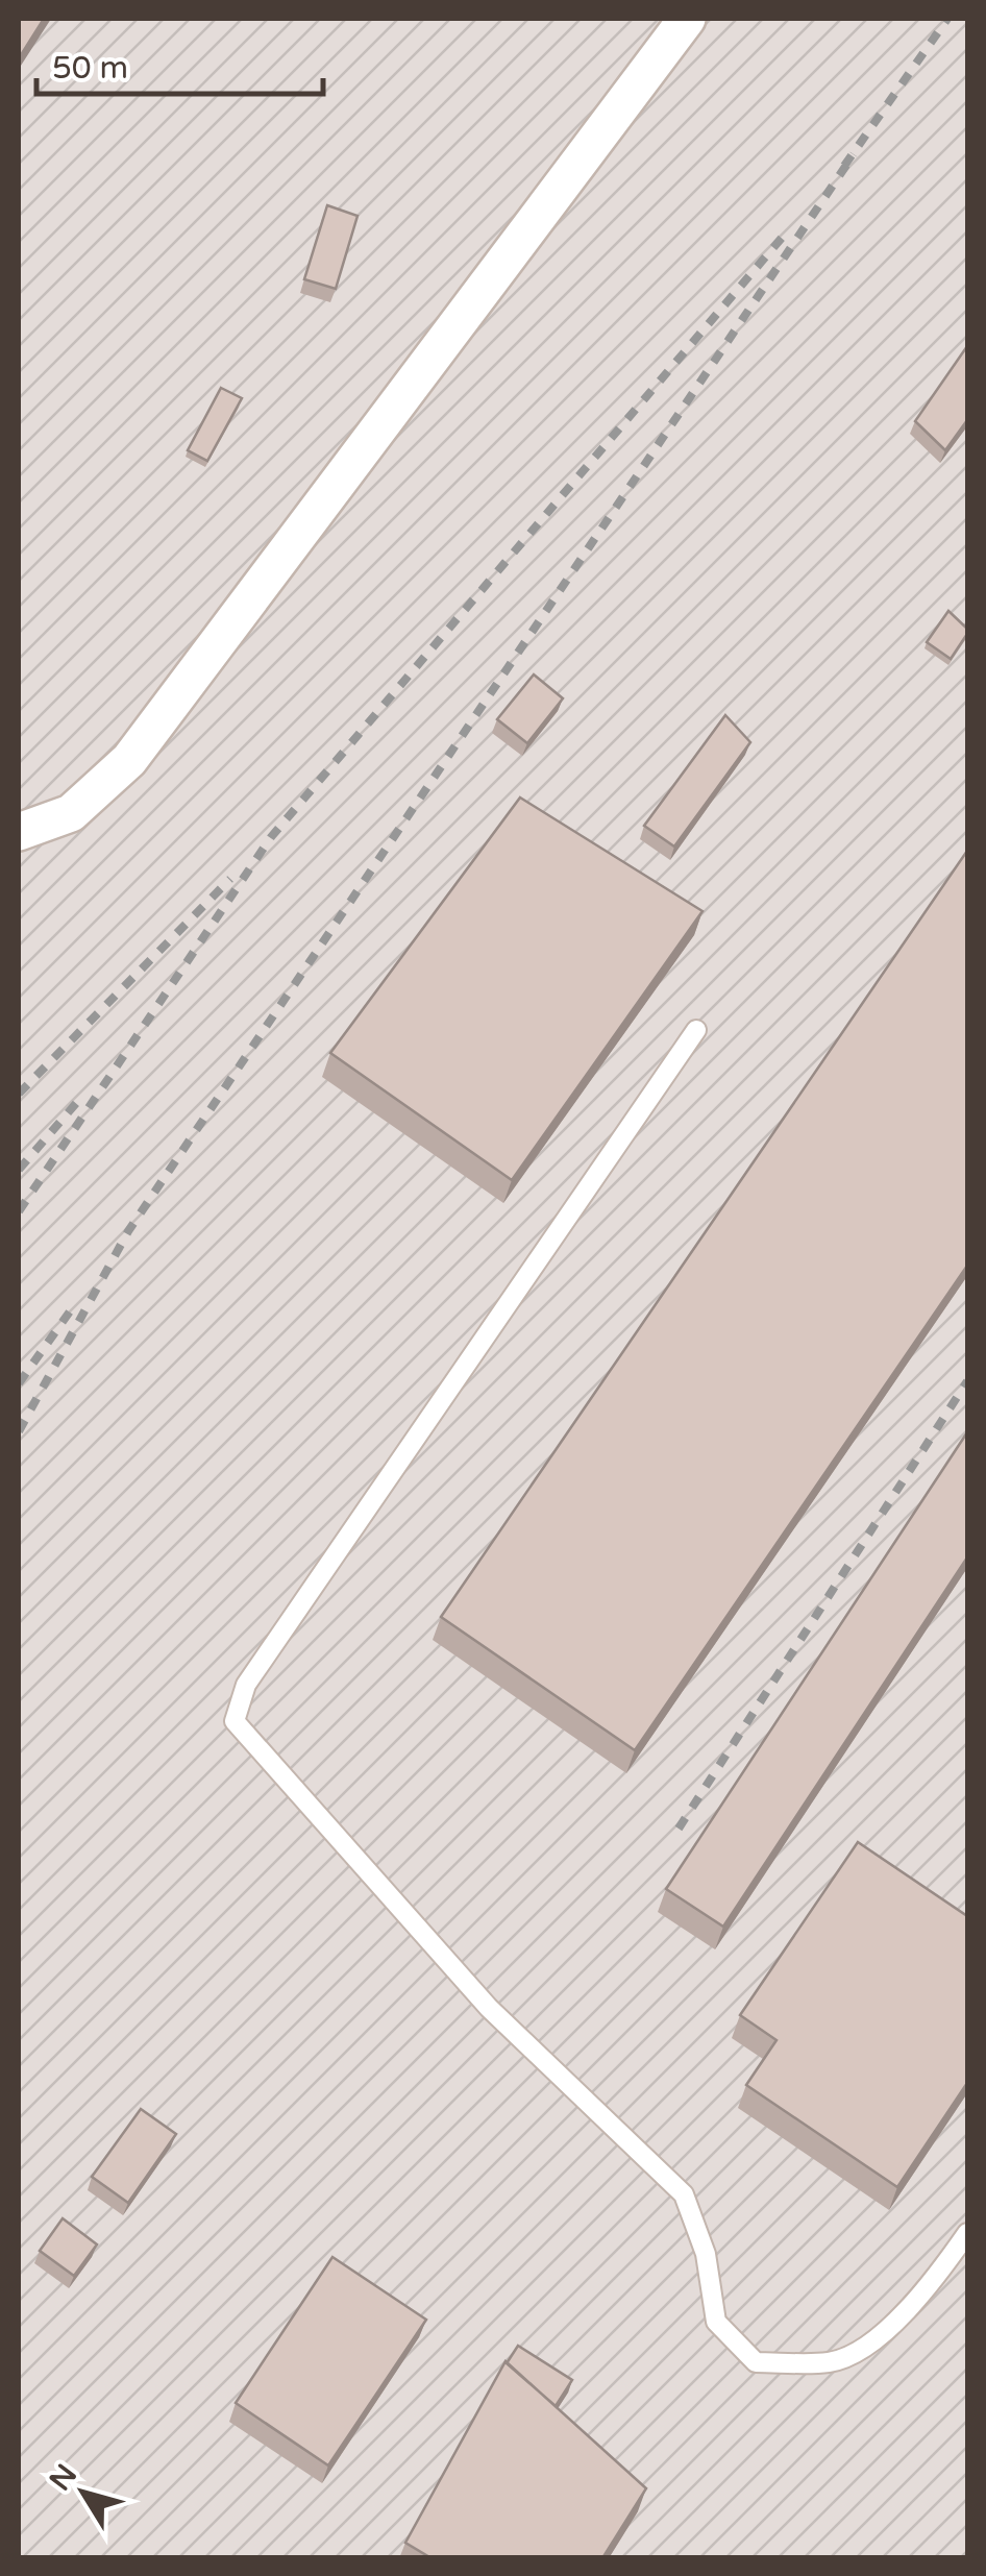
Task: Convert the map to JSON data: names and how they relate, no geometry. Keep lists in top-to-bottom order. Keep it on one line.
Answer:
{"scale_bar":"50 m","north":"top left"}
